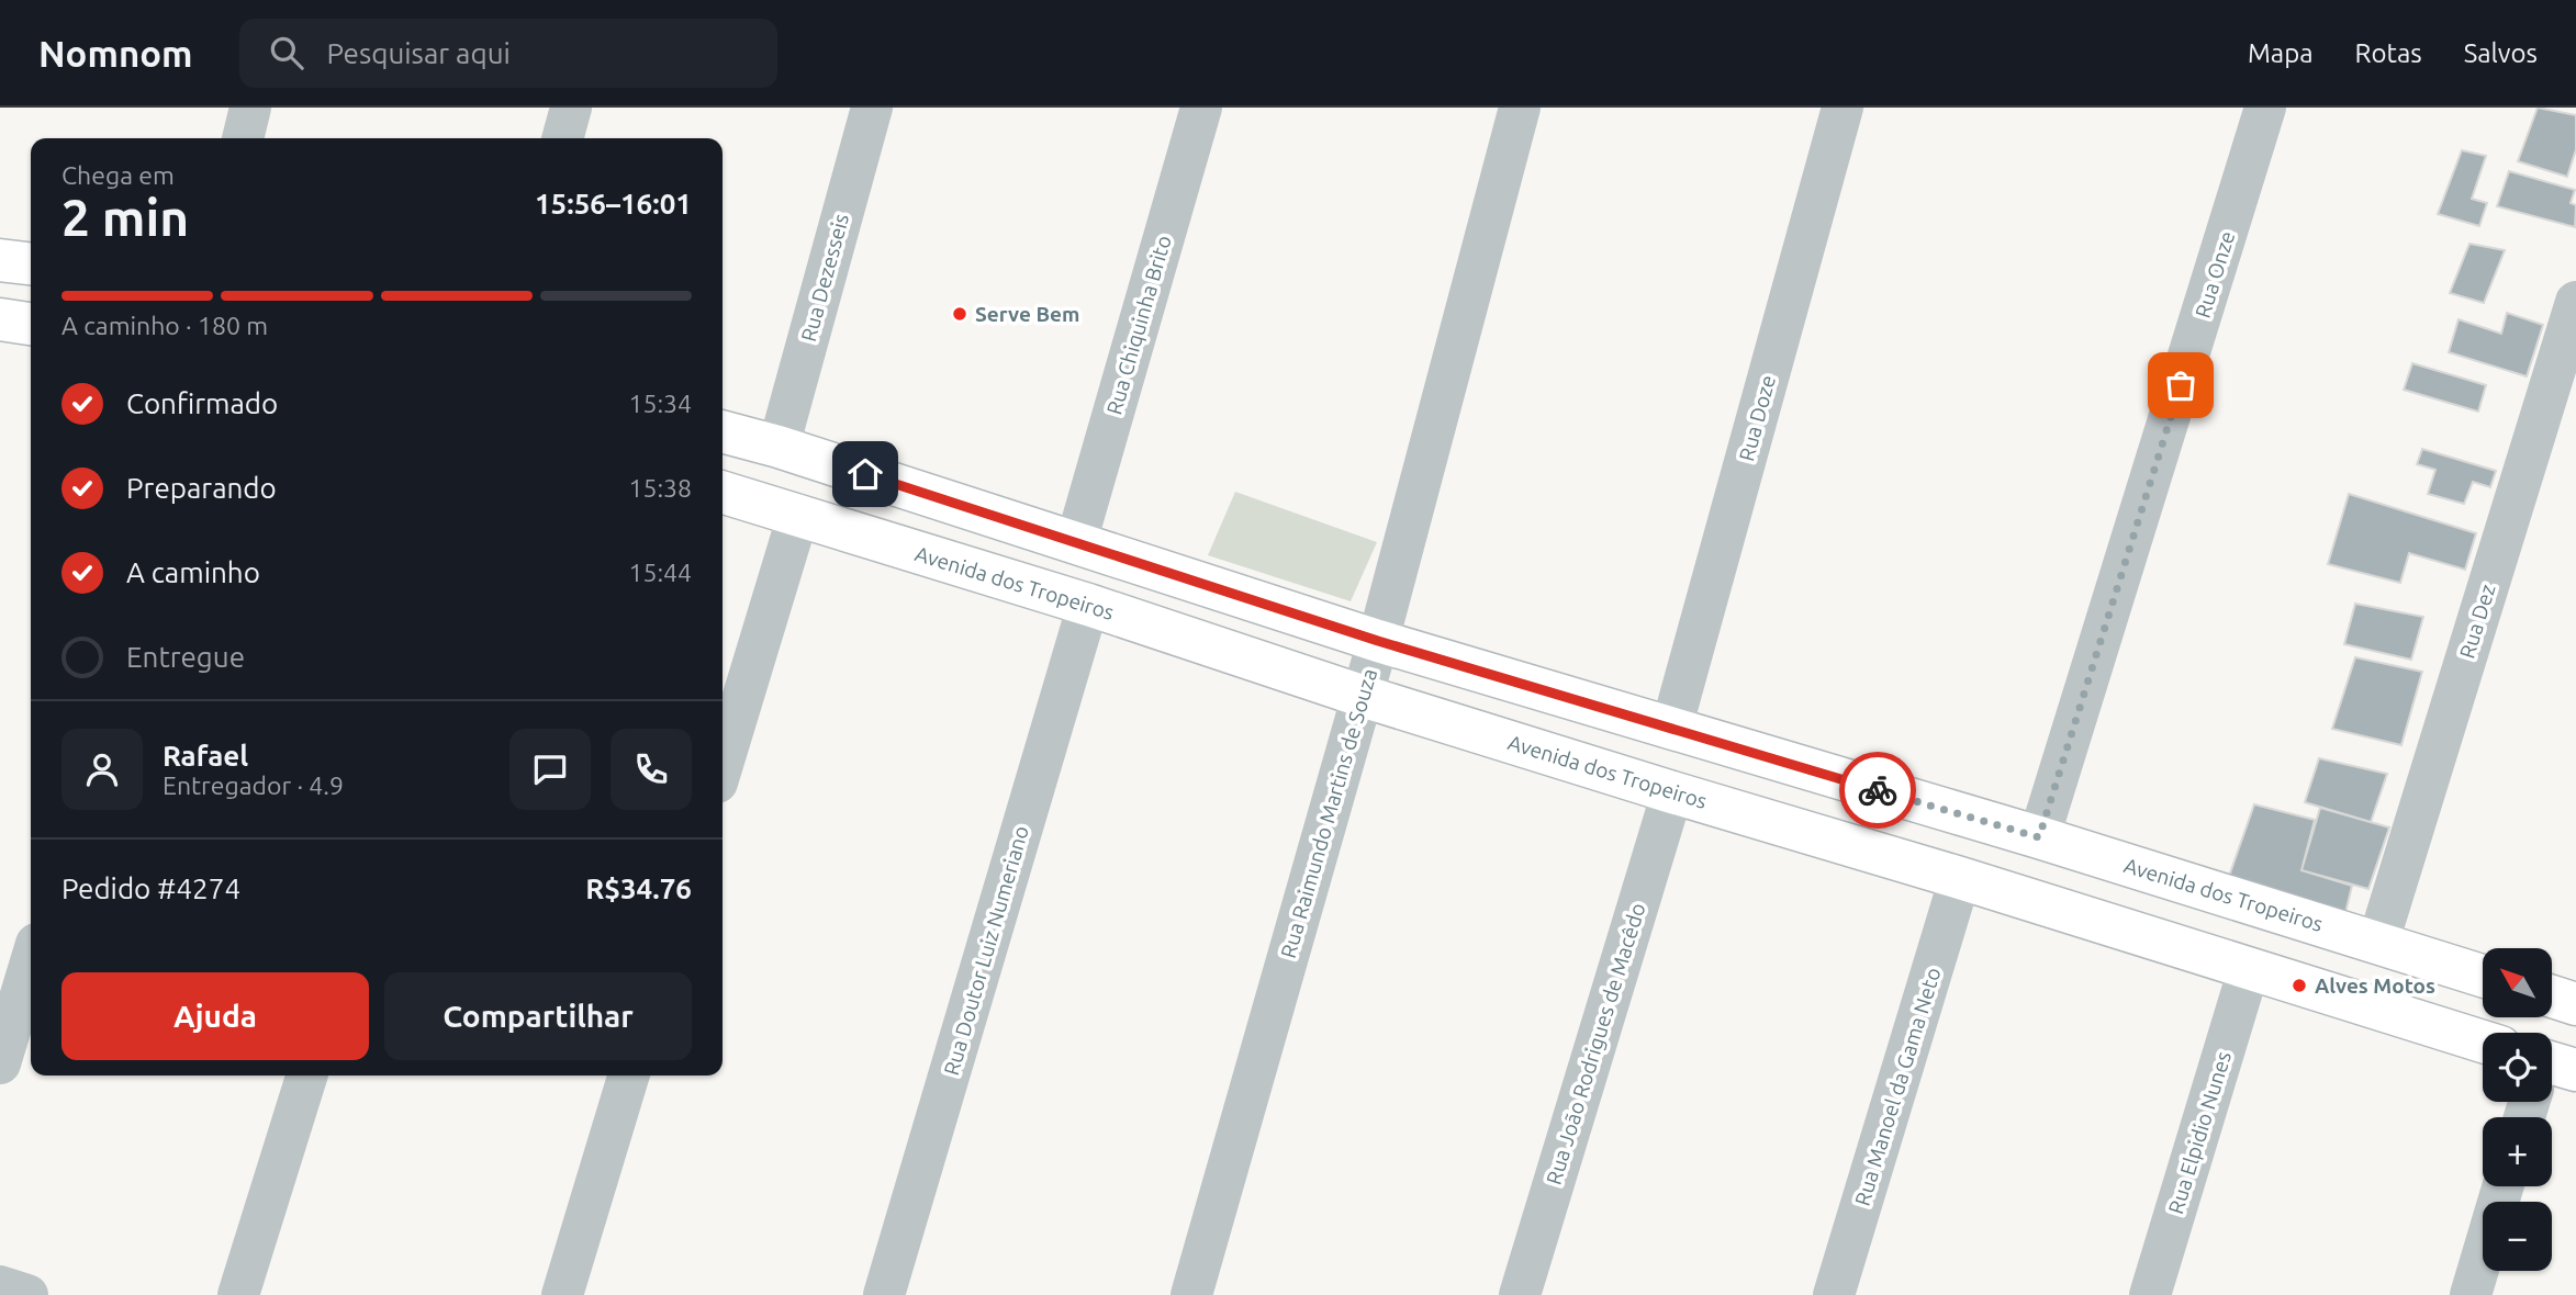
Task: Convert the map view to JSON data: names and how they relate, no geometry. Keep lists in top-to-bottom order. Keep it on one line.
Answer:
{"streets":{"main road":["Avenida dos Tropeiros"],"street":["Rua Onze","Rua Dezesseis","Rua Chiquinha Brito","Rua Doze","Rua Dez","Rua Raimundo Martins de Souza","Rua Doutor Luiz Numeriano","Rua João Rodrigues de Macêdo","Rua Manoel da Gama Neto","Rua Elpidio Nunes"]},"crossings":[["Rua Onze","Avenida dos Tropeiros"],["Rua Dezesseis","Avenida dos Tropeiros"],["Rua Chiquinha Brito","Avenida dos Tropeiros"],["Rua Doze","Avenida dos Tropeiros"],["Avenida dos Tropeiros","Rua Dez"],["Avenida dos Tropeiros","Rua Raimundo Martins de Souza"],["Avenida dos Tropeiros","Rua Doutor Luiz Numeriano"],["Avenida dos Tropeiros","Rua João Rodrigues de Macêdo"],["Avenida dos Tropeiros","Rua Manoel da Gama Neto"],["Avenida dos Tropeiros","Rua Elpidio Nunes"]],"places":["Serve Bem","Alves Motos"],"north":"top left","page":{"header":"Nomnom","search":"Pesquisar aqui","nav":["Mapa","Rotas","Salvos"],"heading":["2 min","Chega em","15:56–16:01"],"panel":["Rafael","Entregador · 4.9","Pedido #4274","R$34.76"],"bar":"A caminho · 180 m","list":[["Confirmado","15:34"],["Preparando","15:38"],["A caminho","15:44"],"Entregue"],"map_buttons":["+","−"],"buttons":["Ajuda","Compartilhar"]}}
